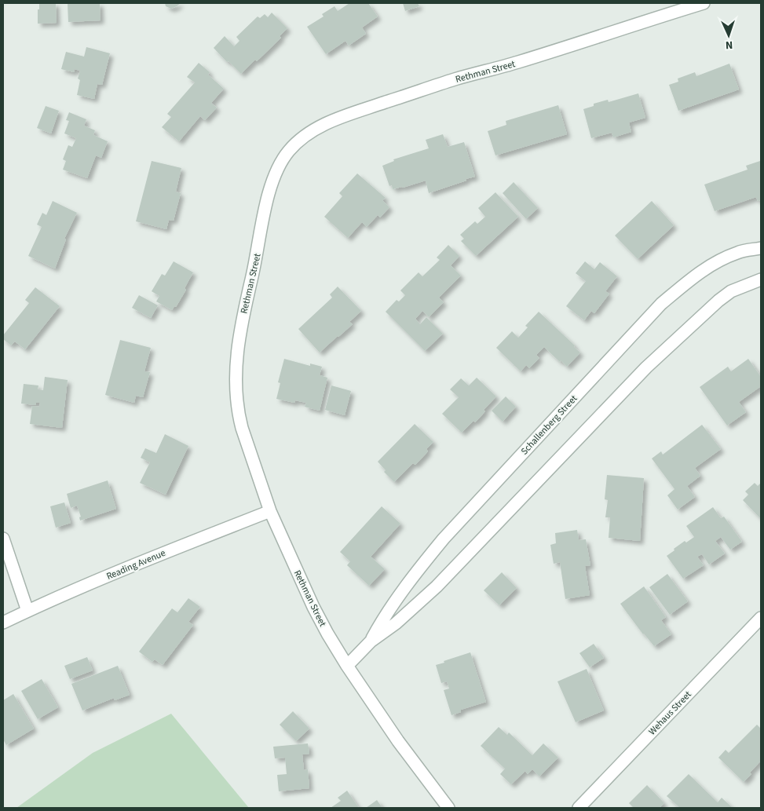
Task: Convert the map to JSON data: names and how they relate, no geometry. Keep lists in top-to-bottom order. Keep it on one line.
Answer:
{"streets":{"street":["Rethman Street","Schallenberg Street","Reading Avenue","Wehaus Street"]},"crossings":[["Rethman Street","Schallenberg Street"],["Rethman Street","Reading Avenue"]],"north":"bottom"}
